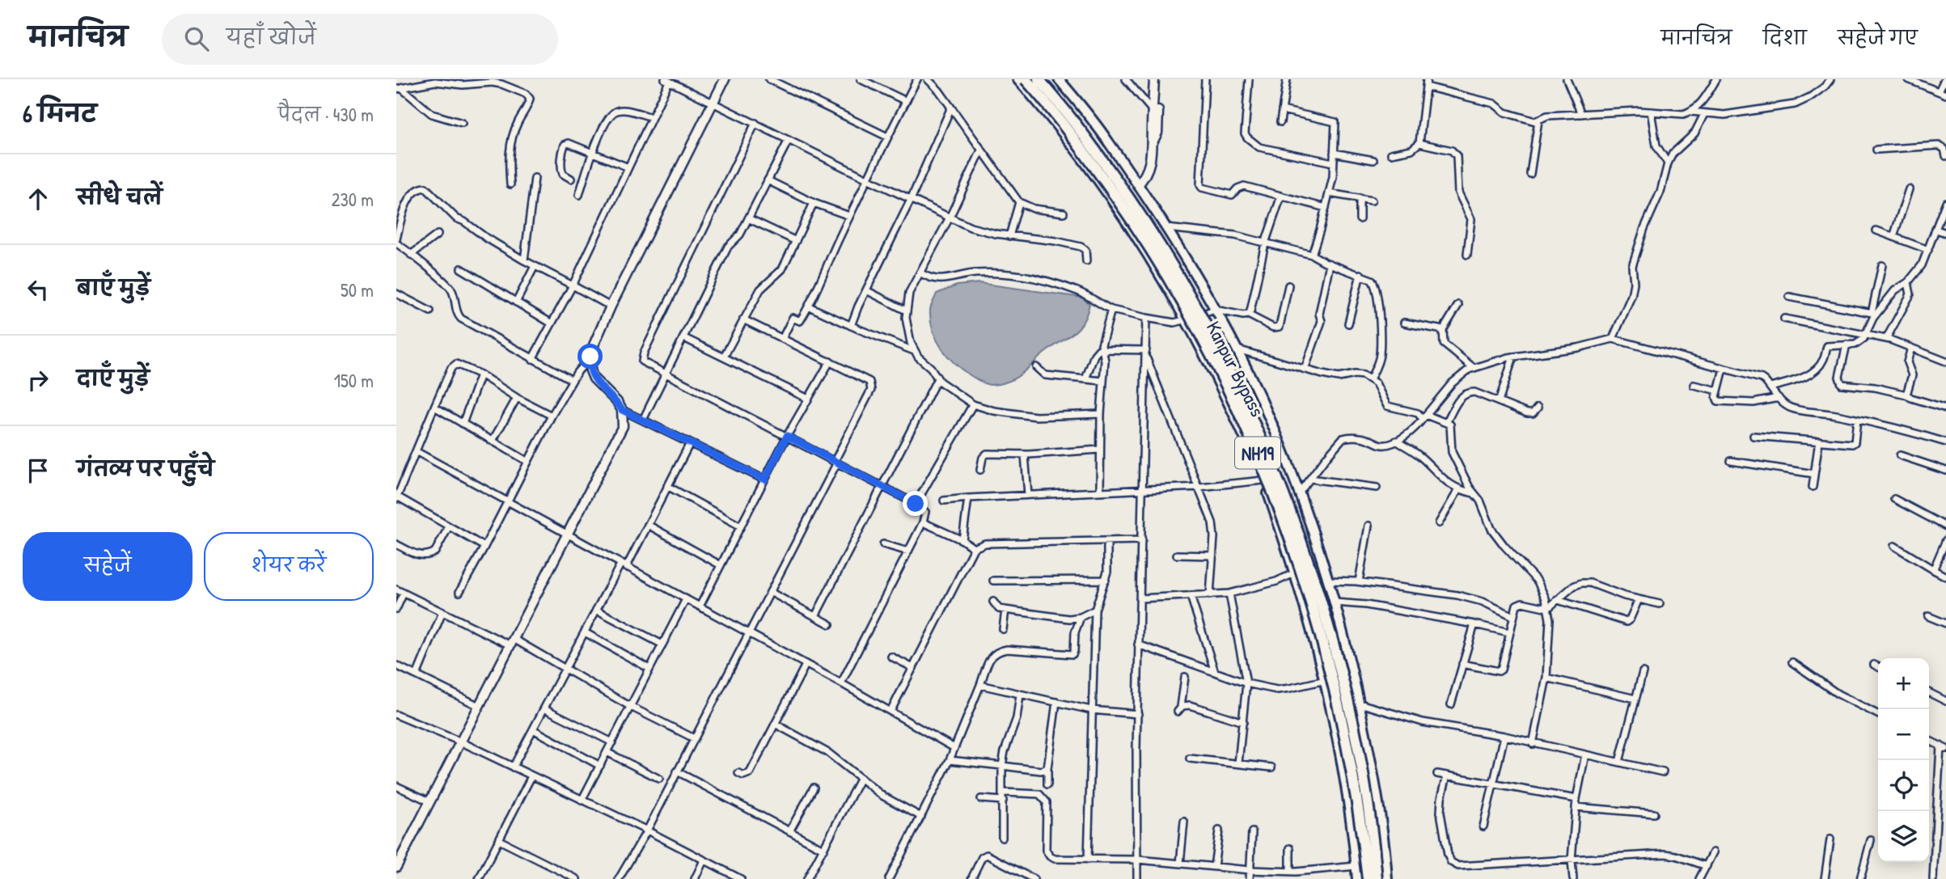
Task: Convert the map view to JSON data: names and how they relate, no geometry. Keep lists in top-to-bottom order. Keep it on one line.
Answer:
{"streets":{"highway":["Kanpur Bypass","NH19"]},"page":{"header":"मानचित्र","search":"यहाँ खोजें","nav":["मानचित्र","दिशा","सहेजे गए"],"heading":["6 मिनट","पैदल · 430 m"],"list":[["सीधे चलें","230 m"],["बाएँ मुड़ें","50 m"],["दाएँ मुड़ें","150 m"],"गंतव्य पर पहुँचे"],"buttons":["सहेजें","शेयर करें"],"map_buttons":["+","−"]}}
